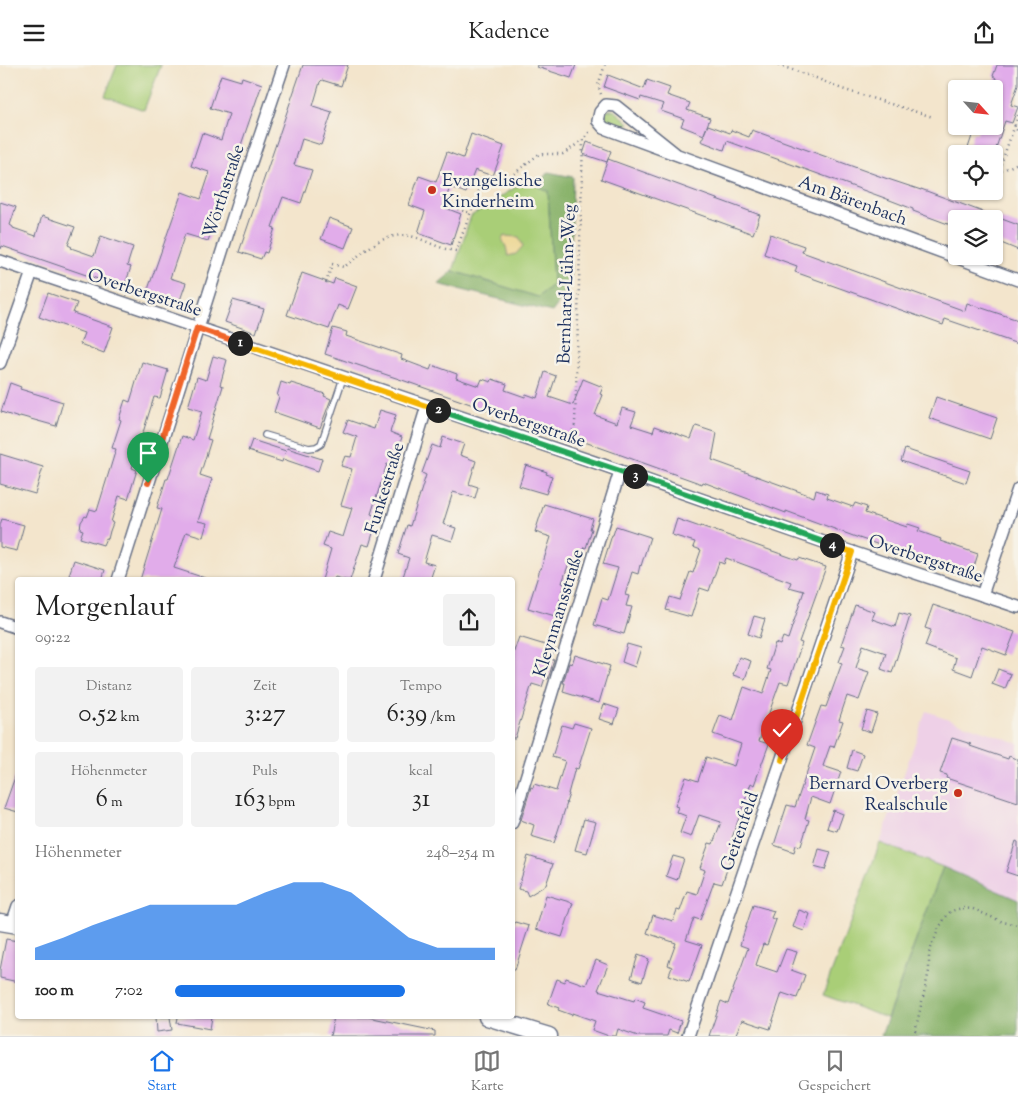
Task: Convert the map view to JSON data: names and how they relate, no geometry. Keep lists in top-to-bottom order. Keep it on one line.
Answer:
{"streets":{"street":["Wörthstraße","Am Bärenbach","Overbergstraße","Funkestraße","Kleynmansstraße","Geitenfeld"],"path":["Bernhard-Lühn-Weg"]},"crossings":[["Wörthstraße","Overbergstraße"],["Bernhard-Lühn-Weg","Overbergstraße"],["Overbergstraße","Funkestraße"],["Overbergstraße","Kleynmansstraße"],["Overbergstraße","Geitenfeld"]],"places":["Evangelische Kinderheim","Bernard Overberg Realschule"],"north":"bottom right","page":{"header":"Kadence","pins":["1","2","3","4"],"heading":["Morgenlauf","09:22"],"stats":[["Distanz","0.52 km"],["Zeit","3:27"],["Tempo","6:39 /km"],["Höhenmeter","6 m"],["Puls","163 bpm"],["kcal","31"]],"chart":["Höhenmeter","248–254 m"],"list":[{"name":"100 m","note":"7:02"}],"tabs":["Start","Karte","Gespeichert"]}}
